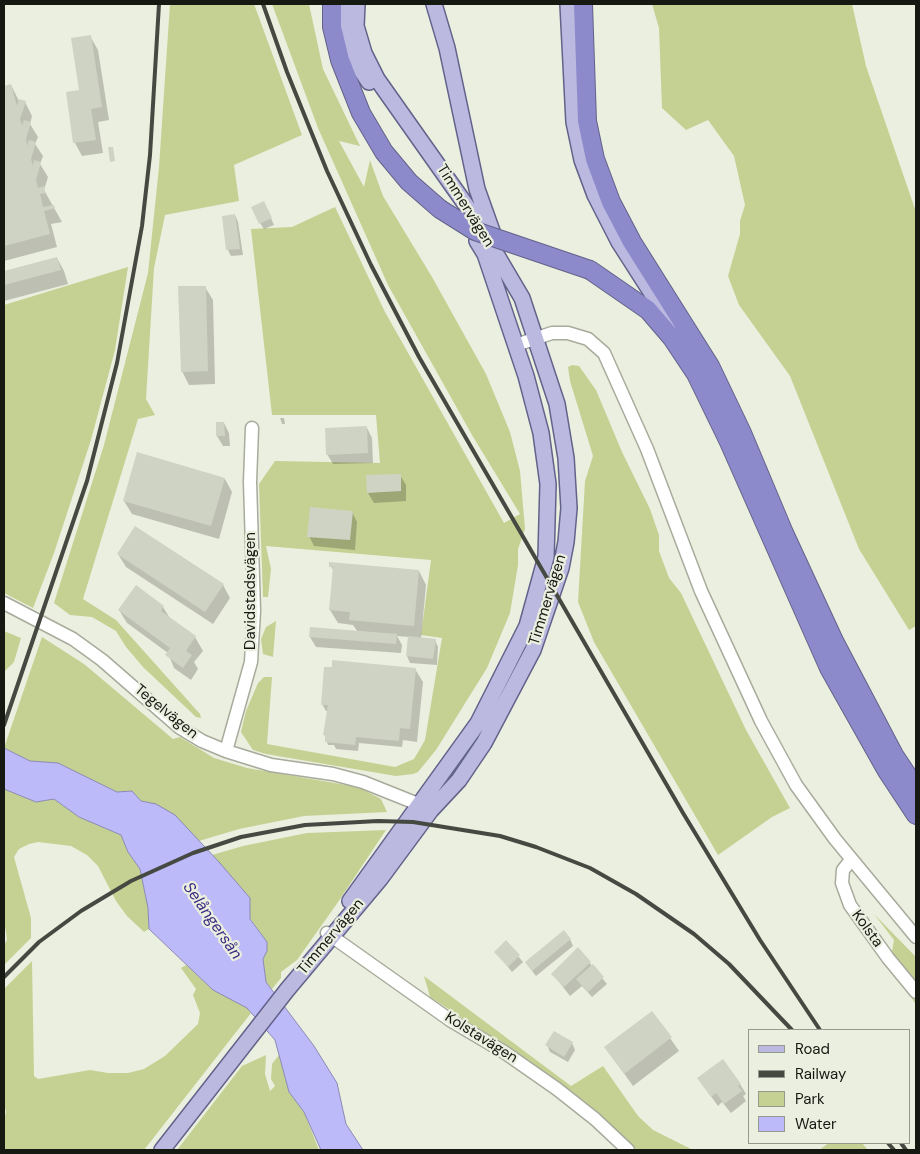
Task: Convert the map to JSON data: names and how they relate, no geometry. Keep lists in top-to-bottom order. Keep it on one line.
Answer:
{"streets":{"main road":["Timmervägen"],"street":["Davidstadsvägen","Tegelvägen","Kolsta","Kolstavägen"]},"crossings":[["Timmervägen","Tegelvägen"],["Timmervägen","Kolstavägen"],["Davidstadsvägen","Tegelvägen"]],"water":["Selångersån"],"legend":["Road","Railway","Park","Water"]}
